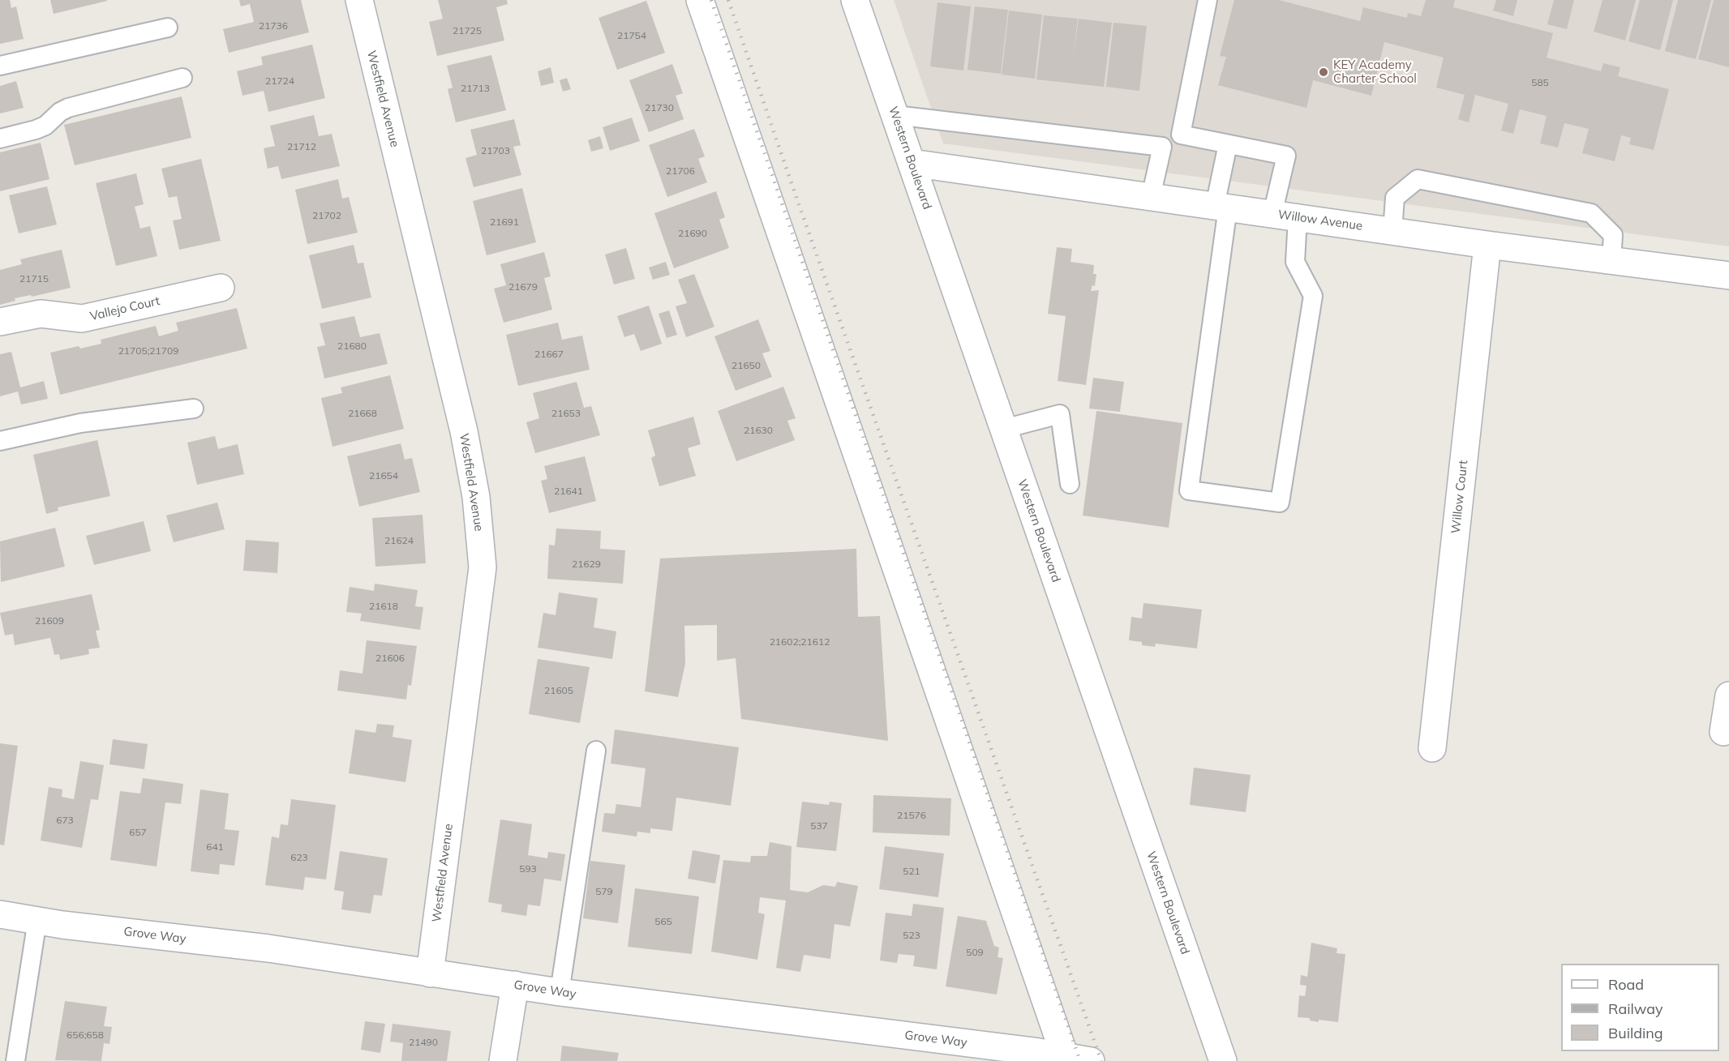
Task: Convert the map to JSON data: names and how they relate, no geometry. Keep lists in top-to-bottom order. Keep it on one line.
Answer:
{"streets":{"street":["Westfield Avenue","Western Boulevard","Willow Avenue","Vallejo Court","Willow Court","Grove Way"]},"crossings":[["Westfield Avenue","Grove Way"],["Western Boulevard","Willow Avenue"],["Willow Avenue","Willow Court"]],"places":["KEY Academy Charter School"],"house_numbers":["21736","21725","21754","21724","585","21713","21730","21712","21703","21706","21702","21691","21690","21715","21679","21680","21705;21709","21667","21650","21668","21653","21630","21654","21641","21624","21629","21618","21609","21602;21612","21606","21605","21576","673","537","657","641","623","593","521","579","565","523","509","656;658","21490"],"legend":["Road","Railway","Building"]}
